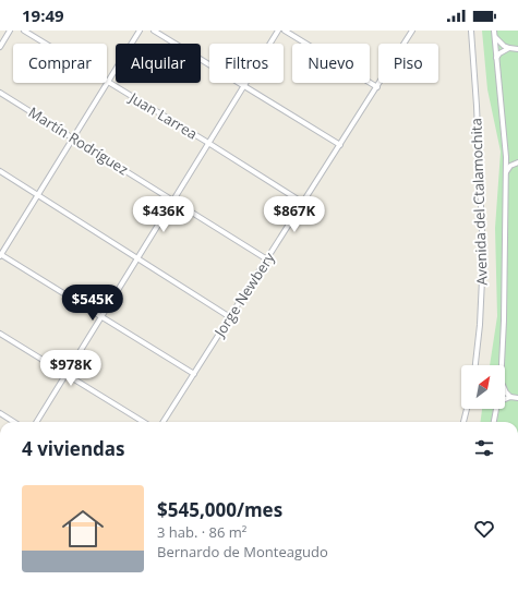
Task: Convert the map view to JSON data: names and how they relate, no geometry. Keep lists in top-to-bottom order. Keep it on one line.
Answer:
{"streets":{"street":["Juan Larrea","Martín Rodríguez","Avenida del Ctalamochita","Jorge Newbery"]},"crossings":[["Juan Larrea","Jorge Newbery"],["Martín Rodríguez","Jorge Newbery"]],"north":"top right","page":{"status":"19:49","chip":["Comprar","Alquilar","Filtros","Nuevo","Piso"],"price":["$436K","$867K","$545K","$978K"],"heading":"4 viviendas","list":[{"name":"$545,000/mes","note":"3 hab. · 86 m² · Bernardo de Monteagudo"}]}}
